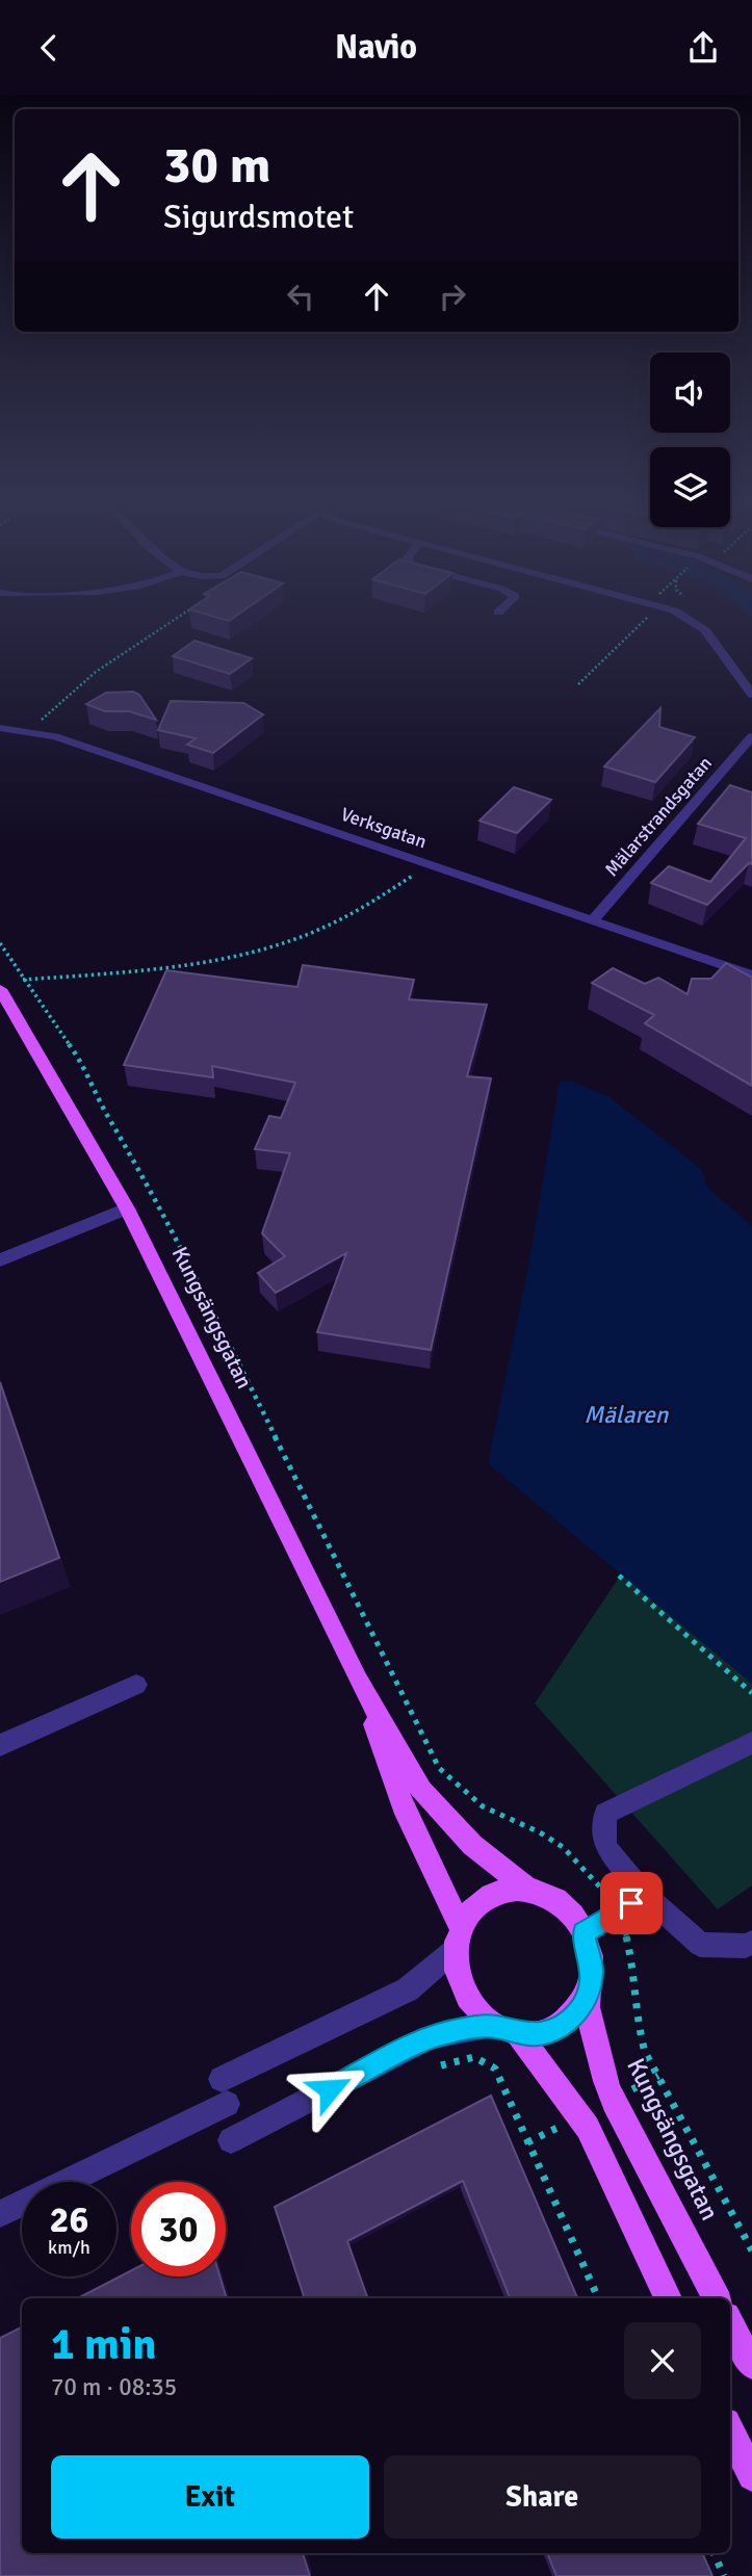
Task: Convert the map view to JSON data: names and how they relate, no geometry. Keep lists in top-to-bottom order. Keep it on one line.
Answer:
{"streets":{"main road":["Kungsängsgatan"],"street":["Mälarstrandsgatan","Verksgatan"]},"crossings":[["Mälarstrandsgatan","Verksgatan"]],"water":["Mälaren"],"page":{"header":"Navio","turn":["30 m","Sigurdsmotet"],"speed":"26 km/h","limit":"30","heading":["1 min","70 m · 08:35"],"buttons":["Exit","Share"]}}
